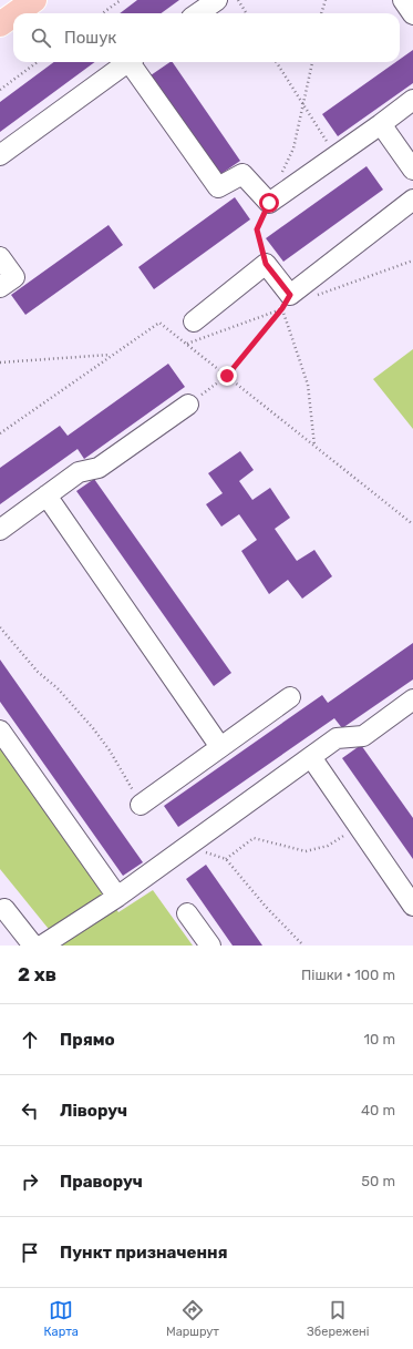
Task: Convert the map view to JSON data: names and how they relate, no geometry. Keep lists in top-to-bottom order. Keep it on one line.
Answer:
{"page":{"search":"Пошук","heading":["2 хв","Пішки · 100 m"],"list":[["Прямо","10 m"],["Ліворуч","40 m"],["Праворуч","50 m"],"Пункт призначення"],"nav":["Карта","Маршрут","Збережені"]}}
